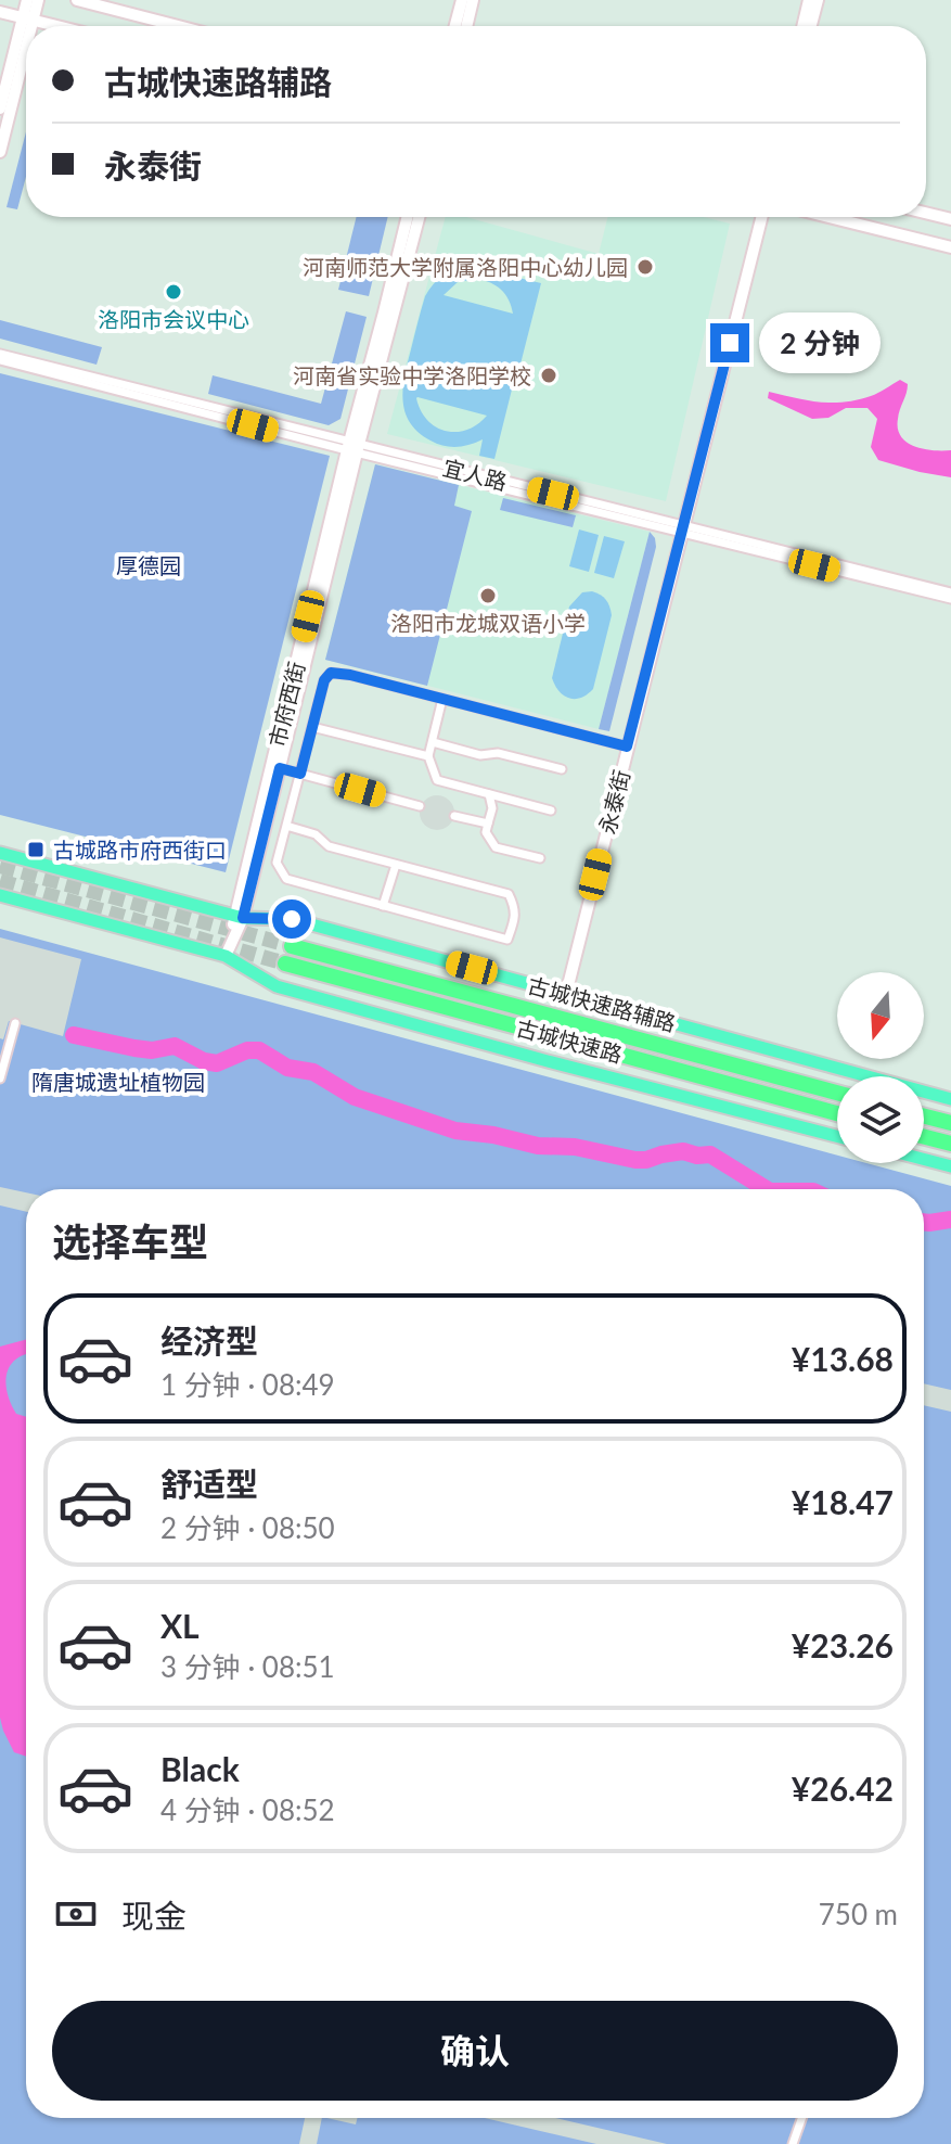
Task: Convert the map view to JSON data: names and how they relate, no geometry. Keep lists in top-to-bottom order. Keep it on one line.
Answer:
{"streets":{"highway":["古城快速路"],"main road":["古城快速路辅路"],"street":["宜人路","市府西街","永泰街"]},"crossings":[["宜人路","市府西街"],["宜人路","永泰街"],["市府西街","古城快速路辅路"],["永泰街","古城快速路辅路"]],"parks":["厚德园","隋唐城遗址植物园"],"places":{"other":["河南师范大学附属洛阳中心幼儿园","洛阳市会议中心","河南省实验中学洛阳学校","洛阳市龙城双语小学"],"transit":["古城路市府西街口"]},"north":"bottom","page":{"banner":["古城快速路辅路","永泰街"],"bubble":"2 分钟","heading":"选择车型","list":[{"name":"经济型","note":"1 分钟 · 08:49","value":"¥13.68"},{"name":"舒适型","note":"2 分钟 · 08:50","value":"¥18.47"},{"name":"XL","note":"3 分钟 · 08:51","value":"¥23.26"},{"name":"Black","note":"4 分钟 · 08:52","value":"¥26.42"}],"pay":["现金","750 m"],"buttons":"确认"}}
